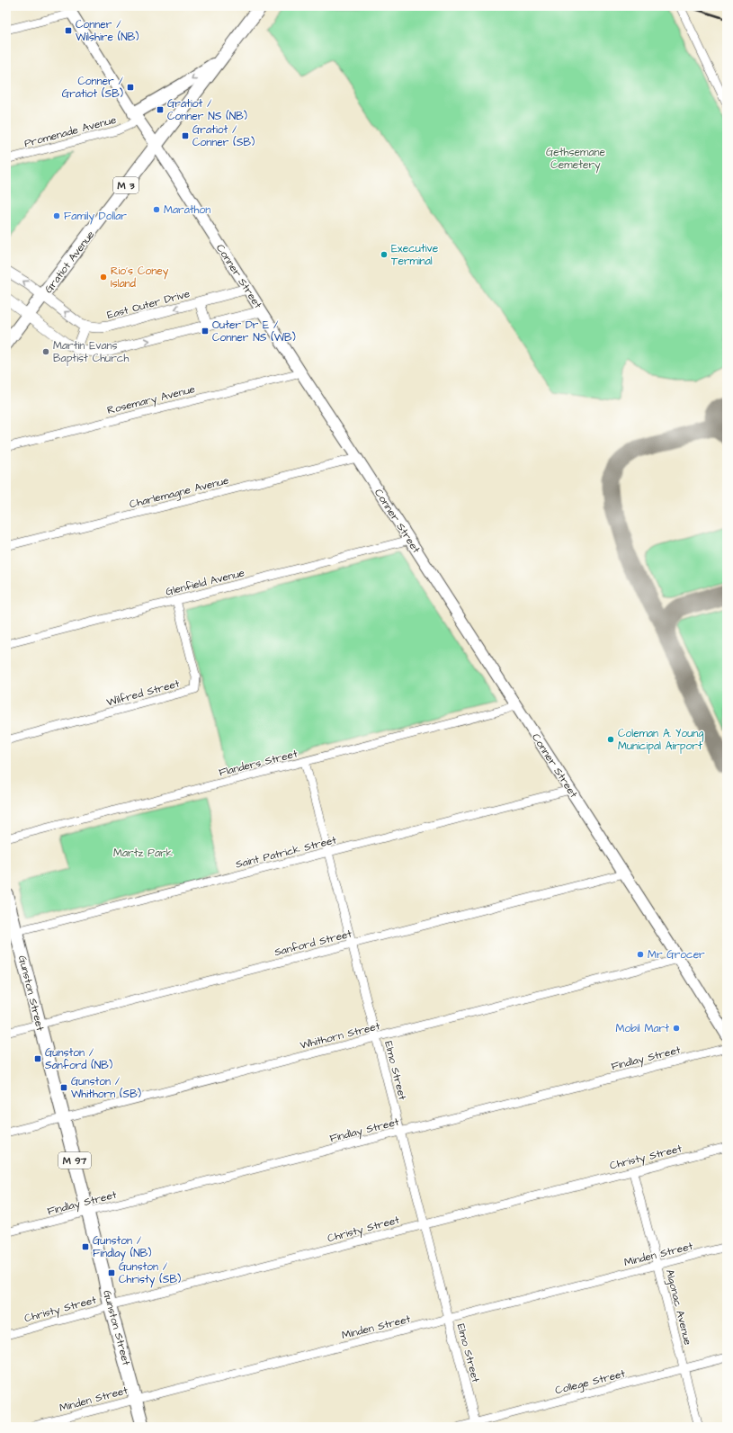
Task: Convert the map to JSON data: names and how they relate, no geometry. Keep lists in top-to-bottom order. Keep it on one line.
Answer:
{"streets":{"main road":["M 3","Gratiot Avenue","Conner Street","Gunston Street","M 97"],"street":["Promenade Avenue","East Outer Drive","Rosemary Avenue","Charlemagne Avenue","Glenfield Avenue","Wilfred Street","Flanders Street","Saint Patrick Street","Sanford Street","Whithorn Street","Findlay Street","Elmo Street","Christy Street","Minden Street","Algonac Avenue","College Street"]},"crossings":[["Promenade Avenue","Conner Street"],["Gratiot Avenue","Conner Street"],["Gratiot Avenue","East Outer Drive"],["Conner Street","East Outer Drive"],["Conner Street","Rosemary Avenue"],["Conner Street","Charlemagne Avenue"],["Conner Street","Glenfield Avenue"],["Conner Street","Flanders Street"],["Conner Street","Saint Patrick Street"],["Conner Street","Sanford Street"],["Conner Street","Whithorn Street"],["Glenfield Avenue","Wilfred Street"],["Flanders Street","Elmo Street"],["Saint Patrick Street","Gunston Street"],["Saint Patrick Street","Elmo Street"],["Sanford Street","Gunston Street"],["Sanford Street","Elmo Street"],["Gunston Street","Whithorn Street"],["Gunston Street","Findlay Street"],["Gunston Street","Christy Street"],["Gunston Street","Minden Street"],["Whithorn Street","Elmo Street"],["Findlay Street","Elmo Street"],["Elmo Street","Christy Street"],["Elmo Street","Minden Street"],["Elmo Street","College Street"],["Christy Street","Algonac Avenue"],["Minden Street","Algonac Avenue"],["Algonac Avenue","College Street"]],"parks":["Gethsemane Cemetery","Martz Park"],"places":{"transit":["Conner / Wilshire (NB)","Conner / Gratiot (SB)","Gratiot / Conner NS (NB)","Gratiot / Conner (SB)","Outer Dr E / Conner NS (WB)","Gunston / Sanford (NB)","Gunston / Whithorn (SB)","Gunston / Findlay (NB)","Gunston / Christy (SB)"],"other":["Marathon","Family Dollar","Executive Terminal","Rio's Coney Island","Martin Evans Baptist Church","Coleman A. Young Municipal Airport","Mr Grocer","Mobil Mart"]}}
